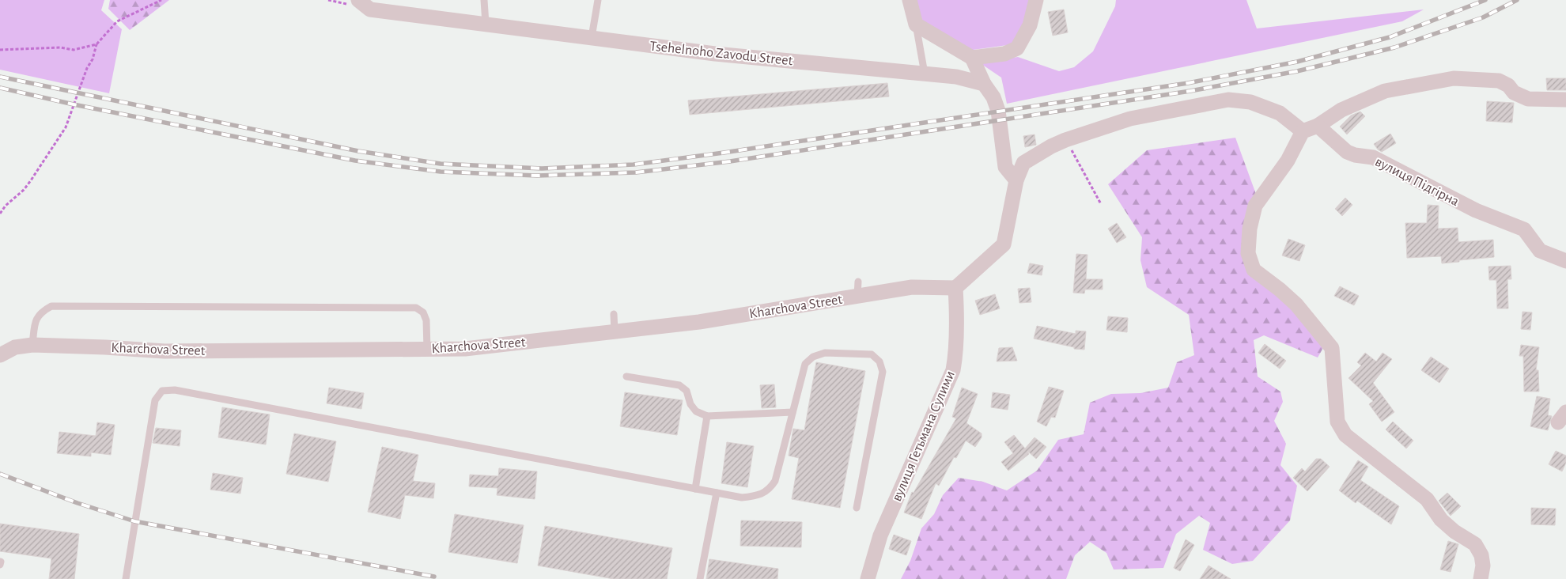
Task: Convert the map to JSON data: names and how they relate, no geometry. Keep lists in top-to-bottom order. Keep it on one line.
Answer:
{"streets":{"street":["Tsehelnoho Zavodu Street","вулиця Підгірна","Kharchova Street","вулиця Гетьмана Сулими"]},"crossings":[["Kharchova Street","вулиця Гетьмана Сулими"]]}
